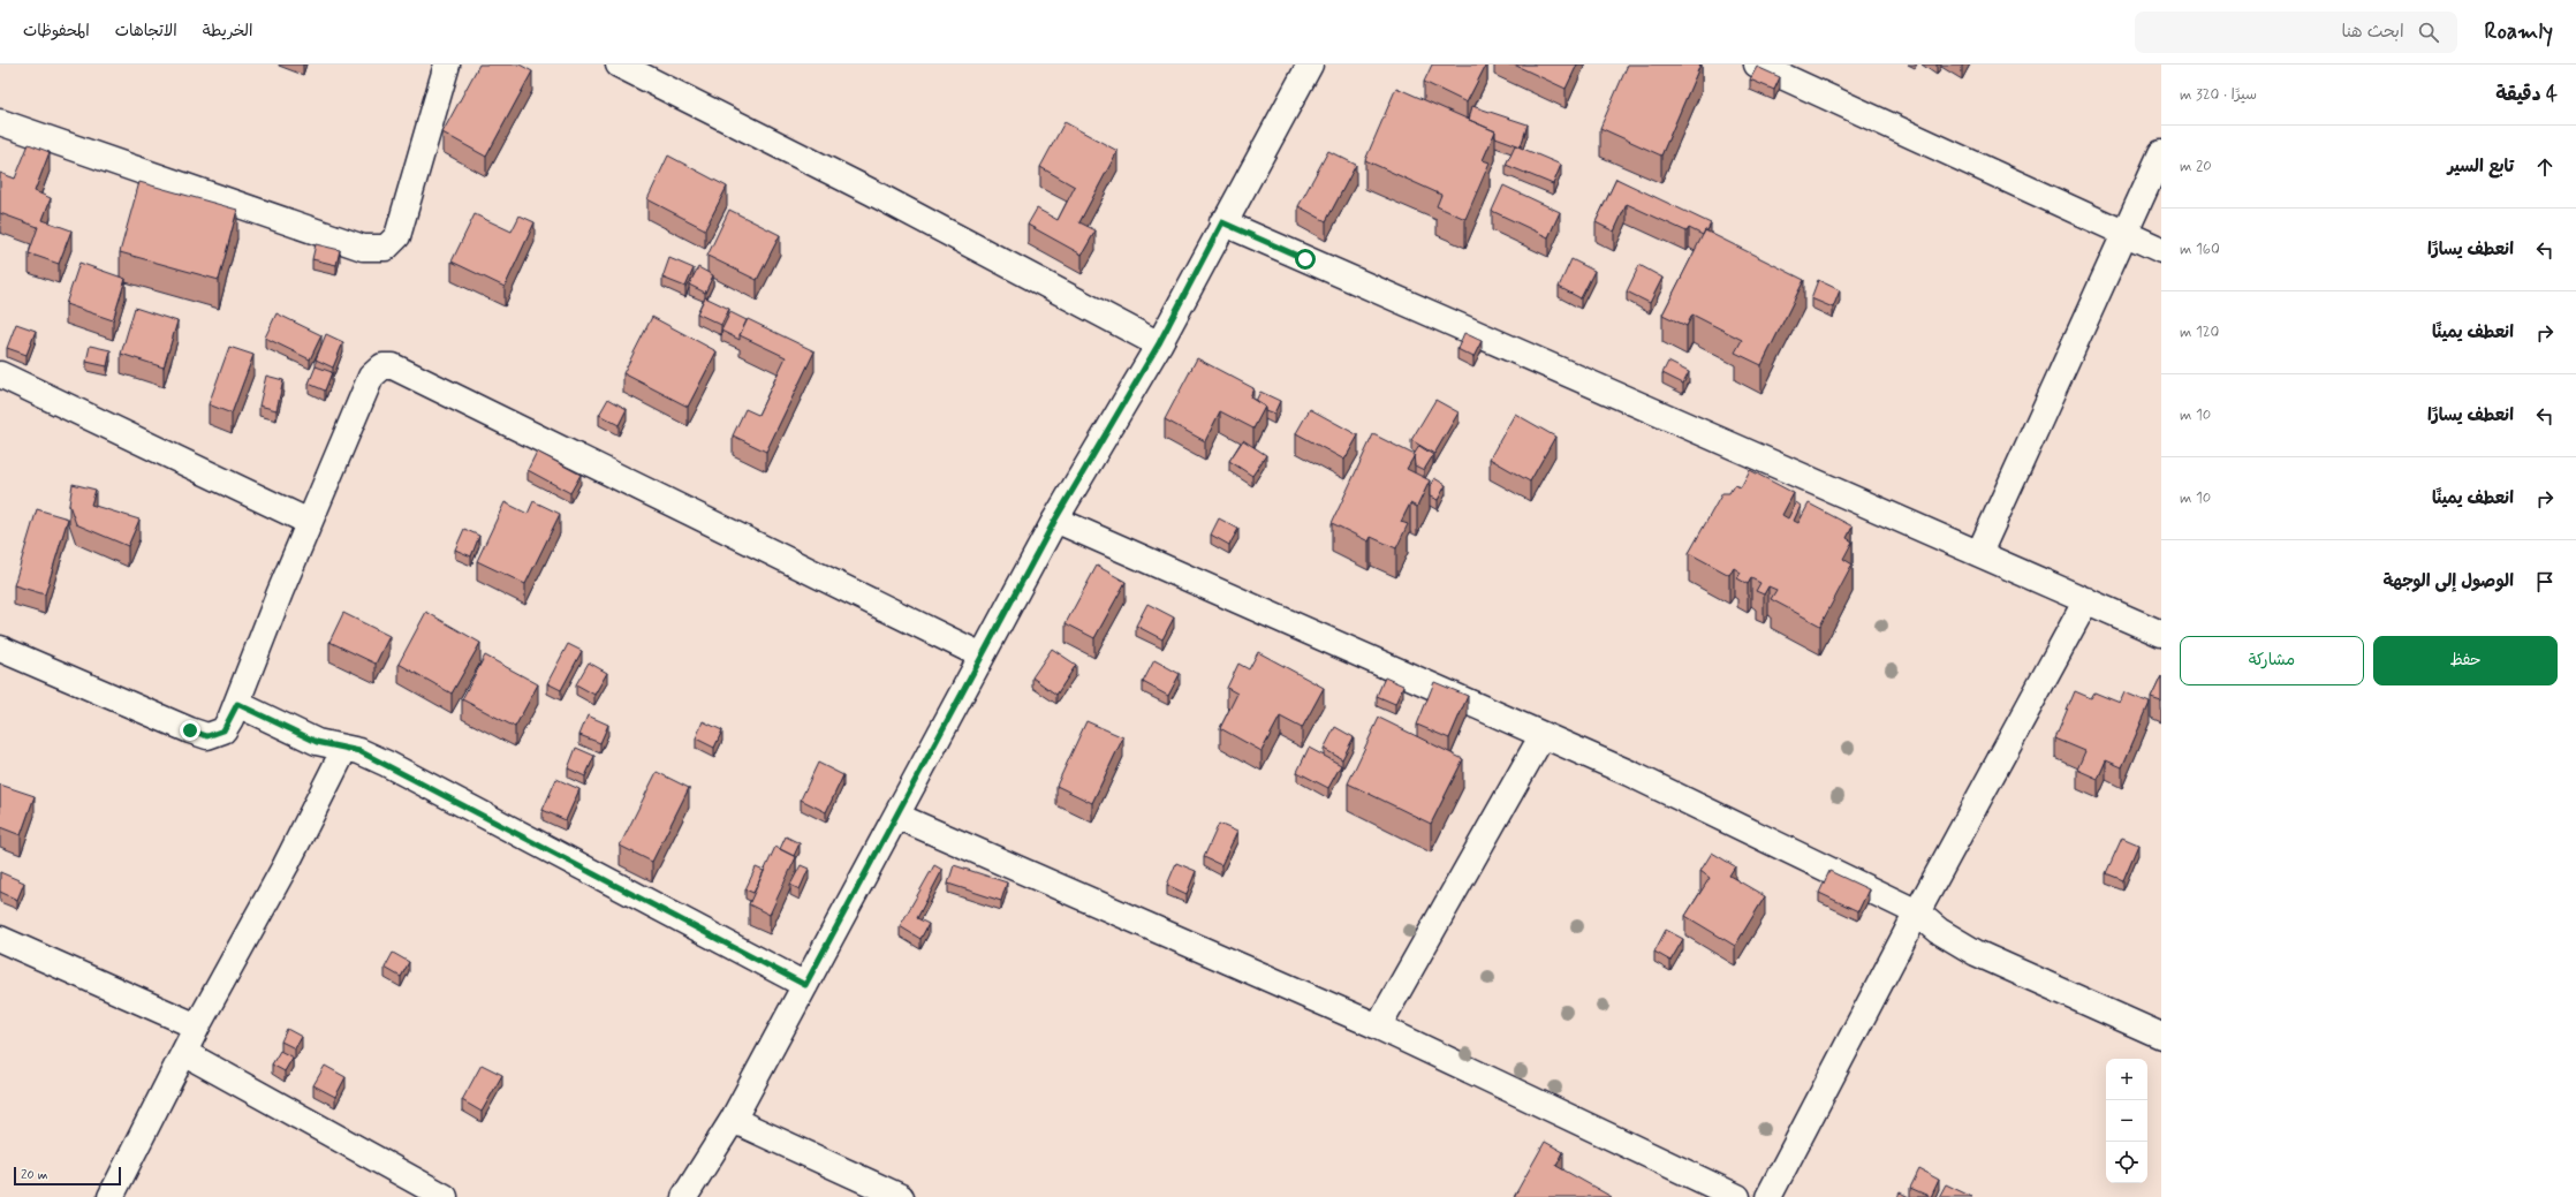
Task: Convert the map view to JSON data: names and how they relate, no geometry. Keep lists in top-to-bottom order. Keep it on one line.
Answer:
{"scale_bar":"20 m","page":{"header":"Roamly","search":"ابحث هنا","nav":["الخريطة","الاتجاهات","المحفوظات"],"heading":["4 دقيقة","سيرًا · 320 m"],"list":[["تابع السير","20 m"],["انعطف يسارًا","160 m"],["انعطف يمينًا","120 m"],["انعطف يسارًا","10 m"],["انعطف يمينًا","10 m"],"الوصول إلى الوجهة"],"buttons":["حفظ","مشاركة"],"map_buttons":["+","−"],"scale":"20 m"}}
